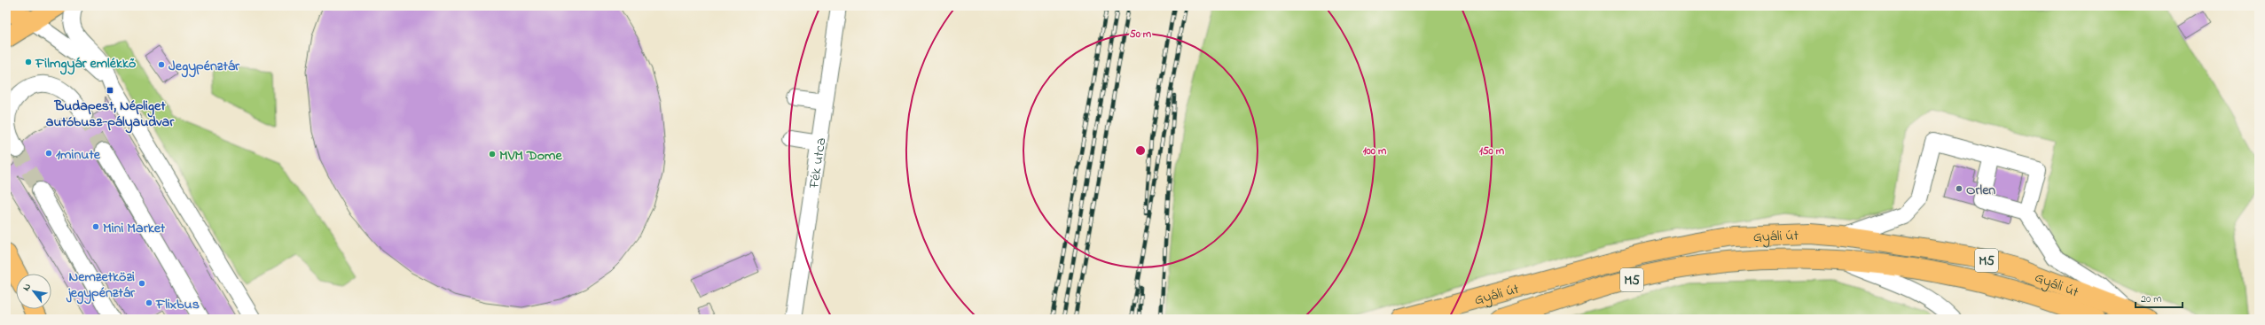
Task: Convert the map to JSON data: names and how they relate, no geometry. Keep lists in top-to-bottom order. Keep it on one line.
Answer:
{"streets":{"main road":["Gyáli út","M5"],"street":["Fék utca"]},"places":{"other":["Filmgyár emlékkő","Jegypénztár","1minute","MVM Dome","Orlen","Mini Market","Nemzetközi jegypénztár","Flixbus"],"transit":["Budapest, Népliget autóbusz-pályaudvar"]},"scale_bar":"20 m","north":"top left","rings":["50 m","100 m","150 m"]}
